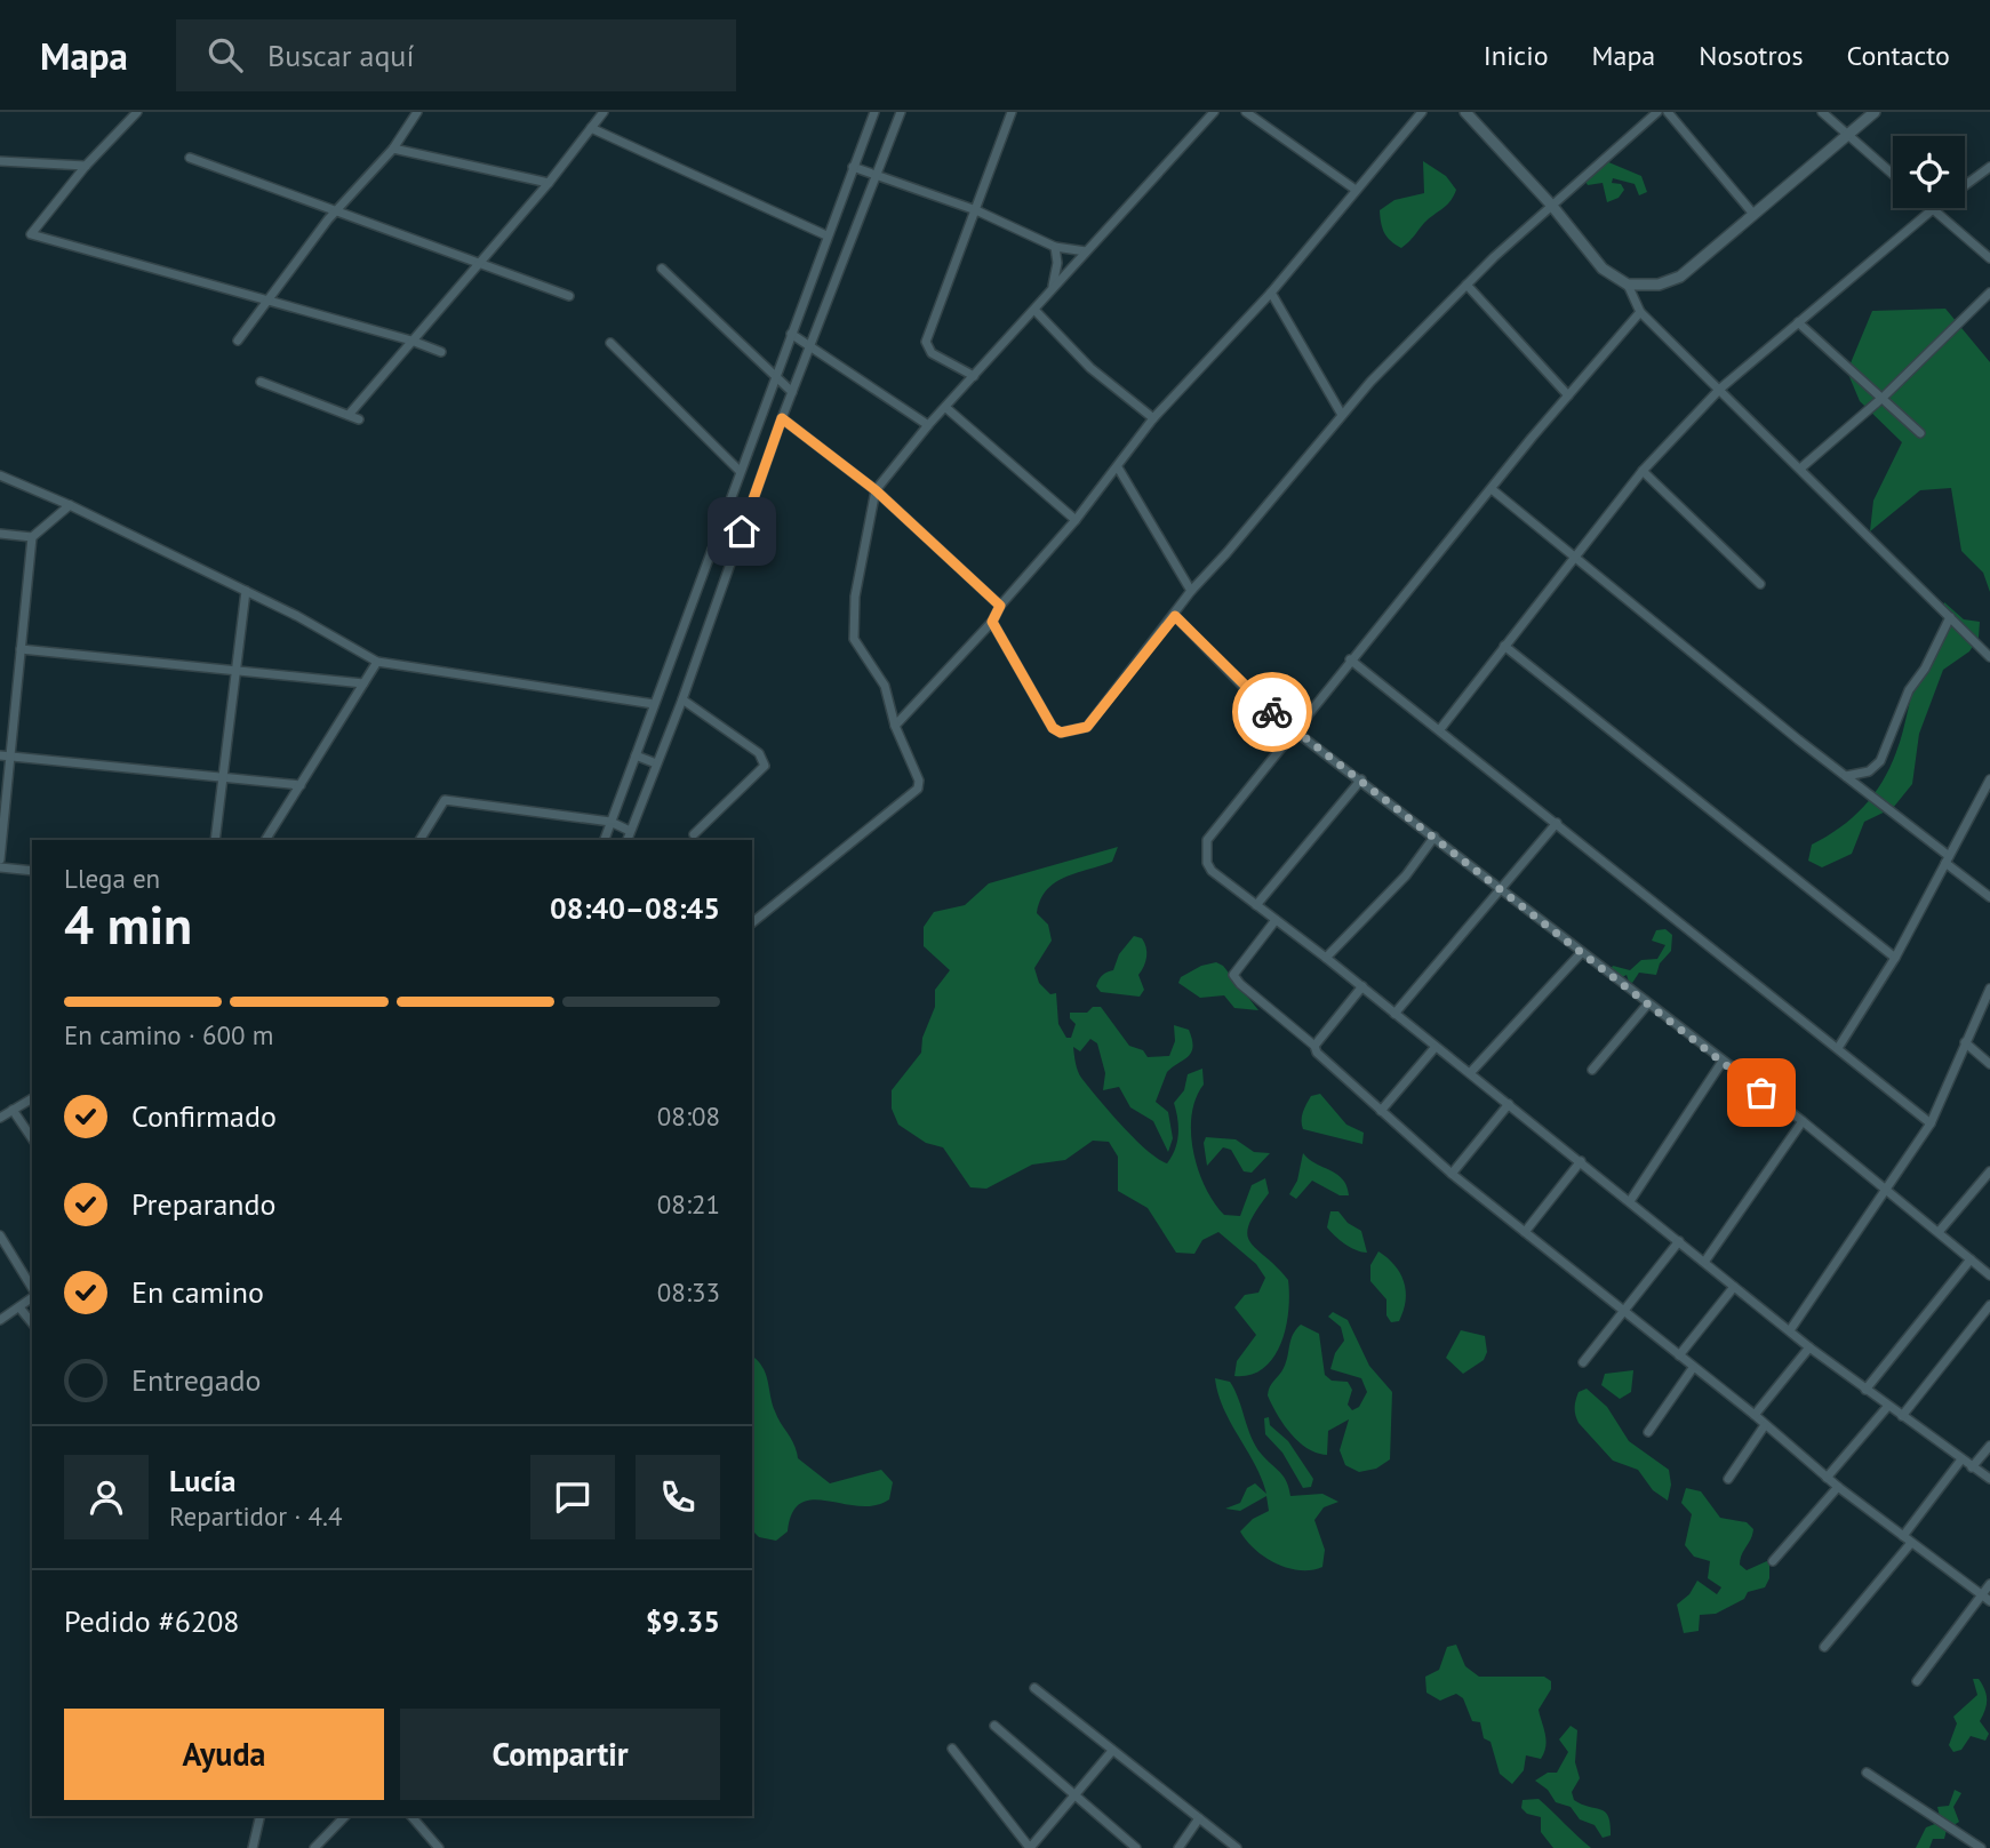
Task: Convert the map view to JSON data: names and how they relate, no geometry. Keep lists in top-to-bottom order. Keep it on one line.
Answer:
{"page":{"header":"Mapa","search":"Buscar aquí","nav":["Inicio","Mapa","Nosotros","Contacto"],"heading":["4 min","Llega en","08:40–08:45"],"panel":["Lucía","Repartidor · 4.4","Pedido #6208","$9.35"],"bar":"En camino · 600 m","list":[["Confirmado","08:08"],["Preparando","08:21"],["En camino","08:33"],"Entregado"],"buttons":["Ayuda","Compartir"]}}
